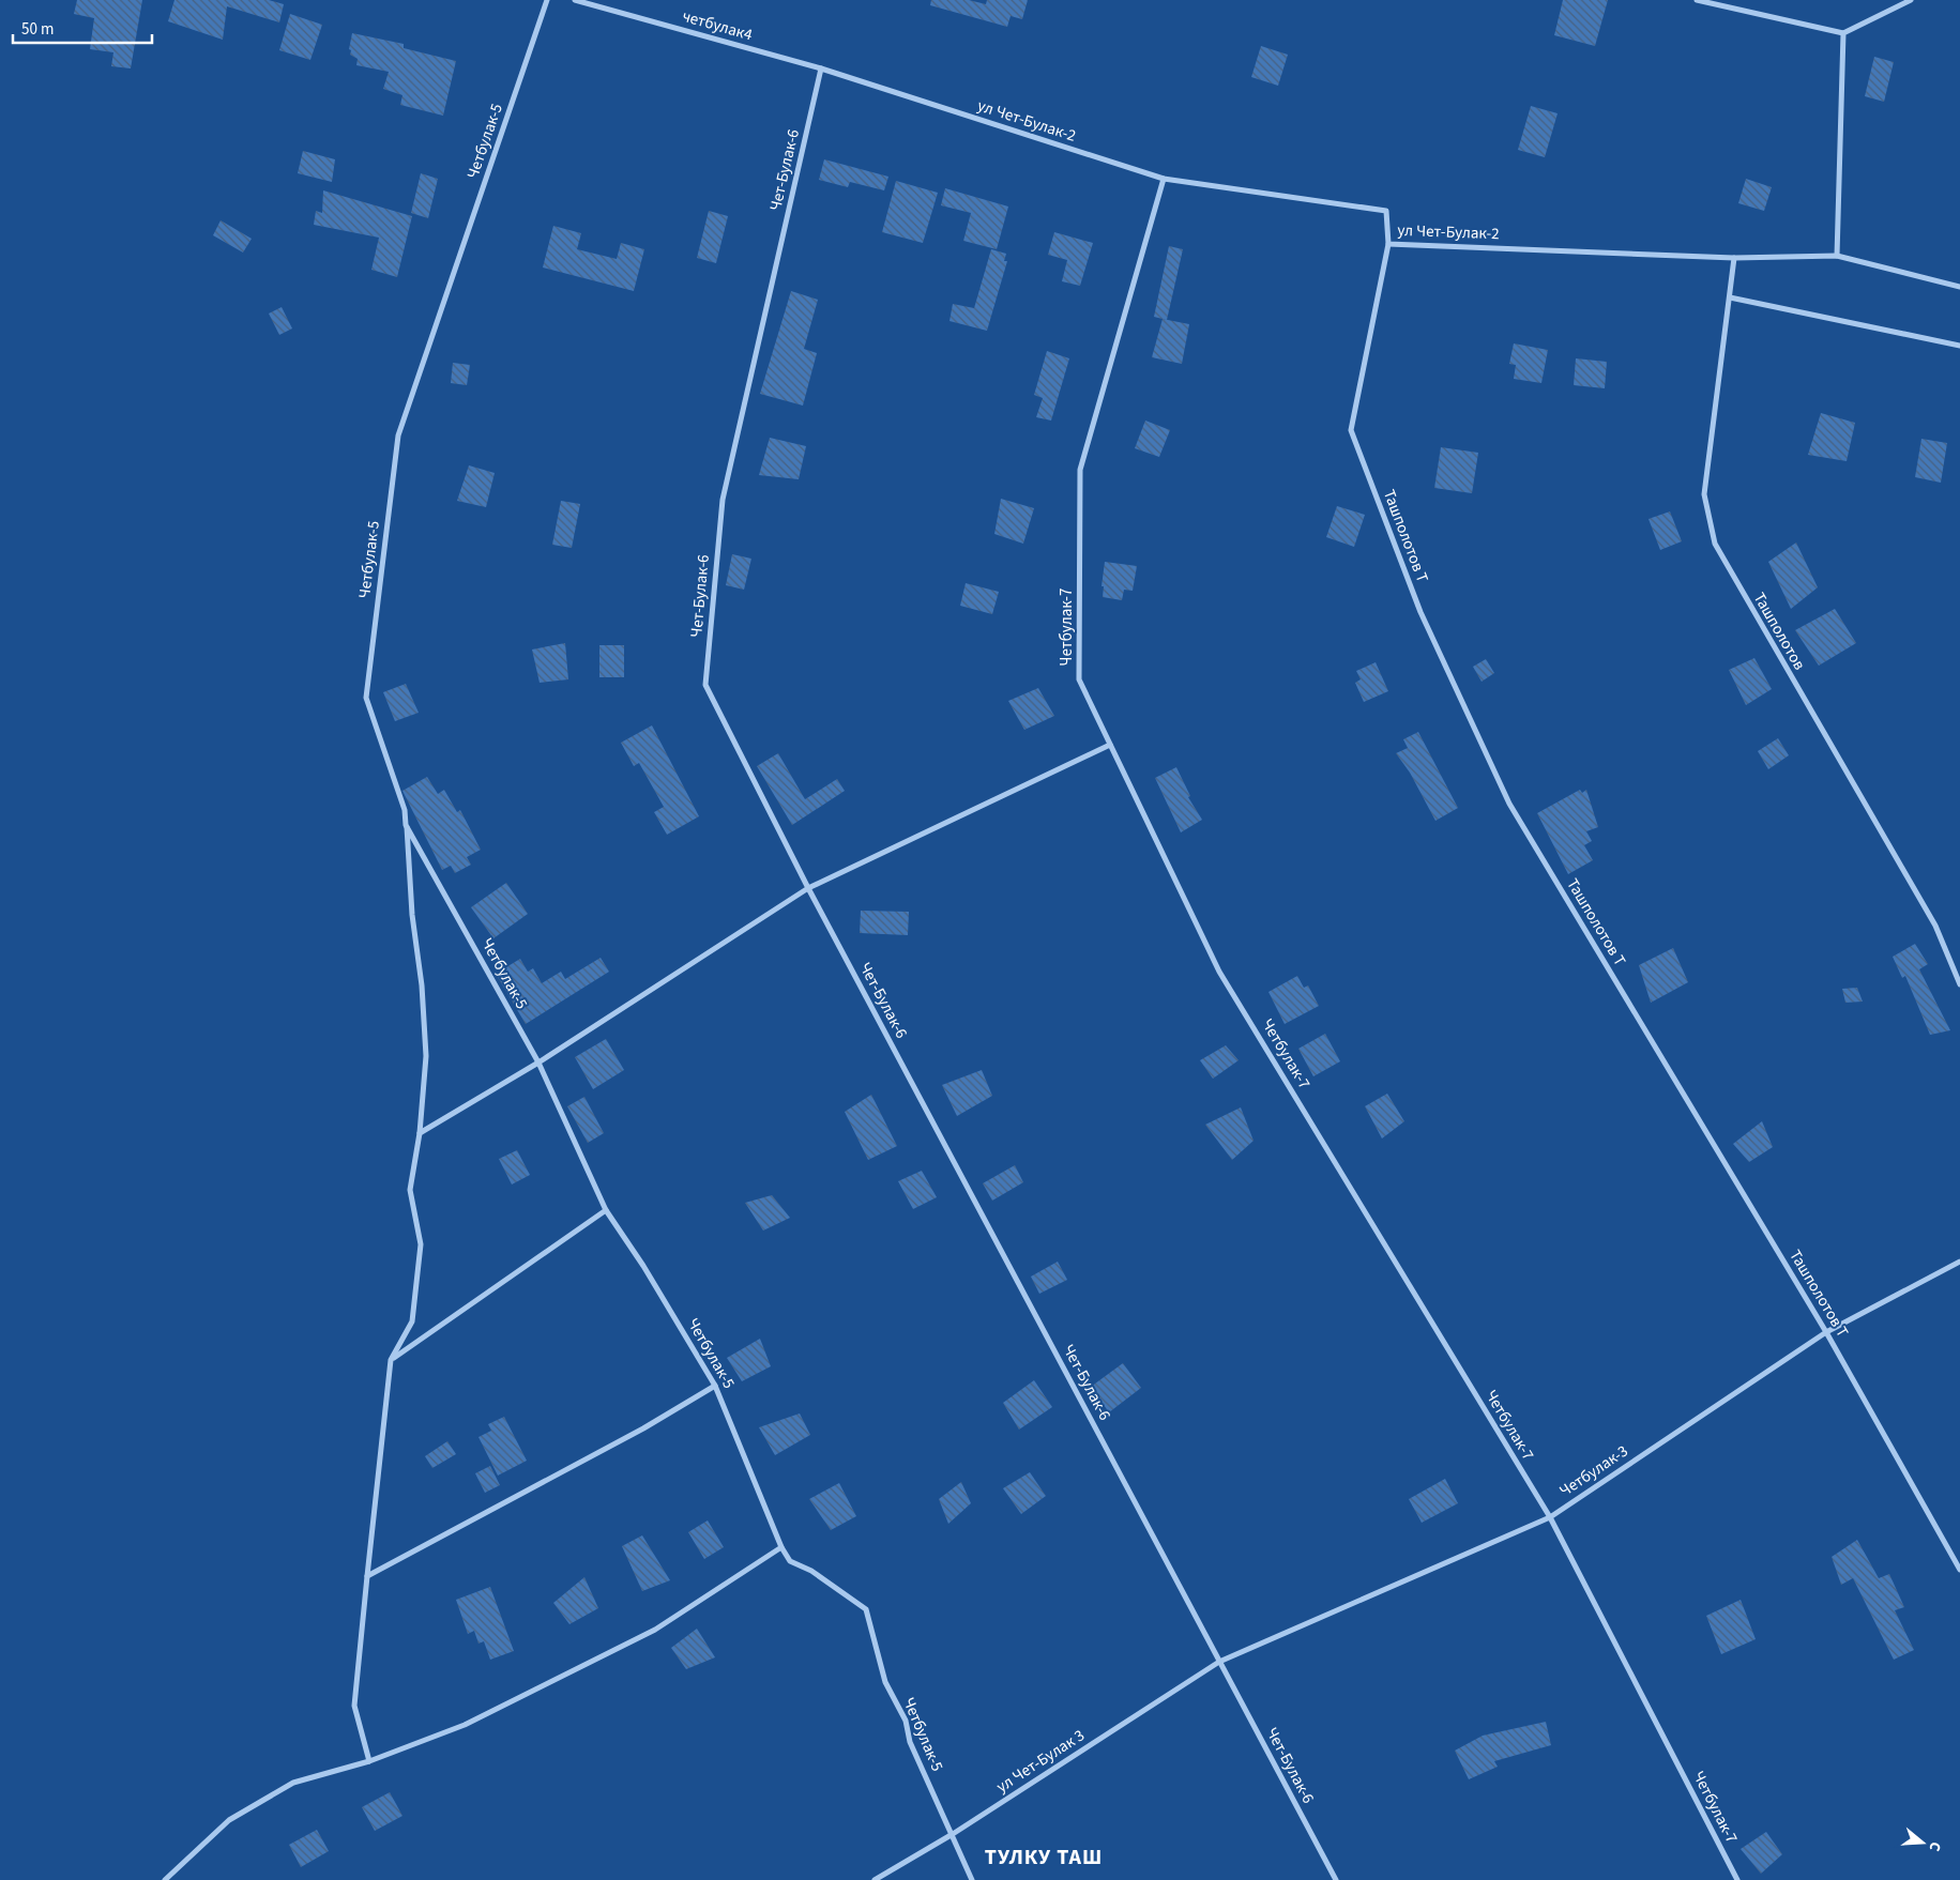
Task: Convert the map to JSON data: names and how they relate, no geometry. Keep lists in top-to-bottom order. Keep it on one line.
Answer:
{"streets":{"street":["четбулак4","ул Чет-Булак-2","Четбулак-5","Чет-Булак-6","Ташполотов Т","Четбулак-7","Ташполотов","Четбулак-3","ул Чет-Булак 3"]},"crossings":[["четбулак4","ул Чет-Булак-2"],["четбулак4","Чет-Булак-6"],["ул Чет-Булак-2","Чет-Булак-6"],["ул Чет-Булак-2","Ташполотов Т"],["ул Чет-Булак-2","Четбулак-7"],["ул Чет-Булак-2","Ташполотов"],["Четбулак-5","ул Чет-Булак 3"],["Чет-Булак-6","Четбулак-3"],["Чет-Булак-6","ул Чет-Булак 3"],["Ташполотов Т","Четбулак-3"],["Четбулак-7","Четбулак-3"],["Четбулак-3","ул Чет-Булак 3"]],"districts":["ТУЛКУ ТАШ"],"scale_bar":"50 m","north":"right"}
